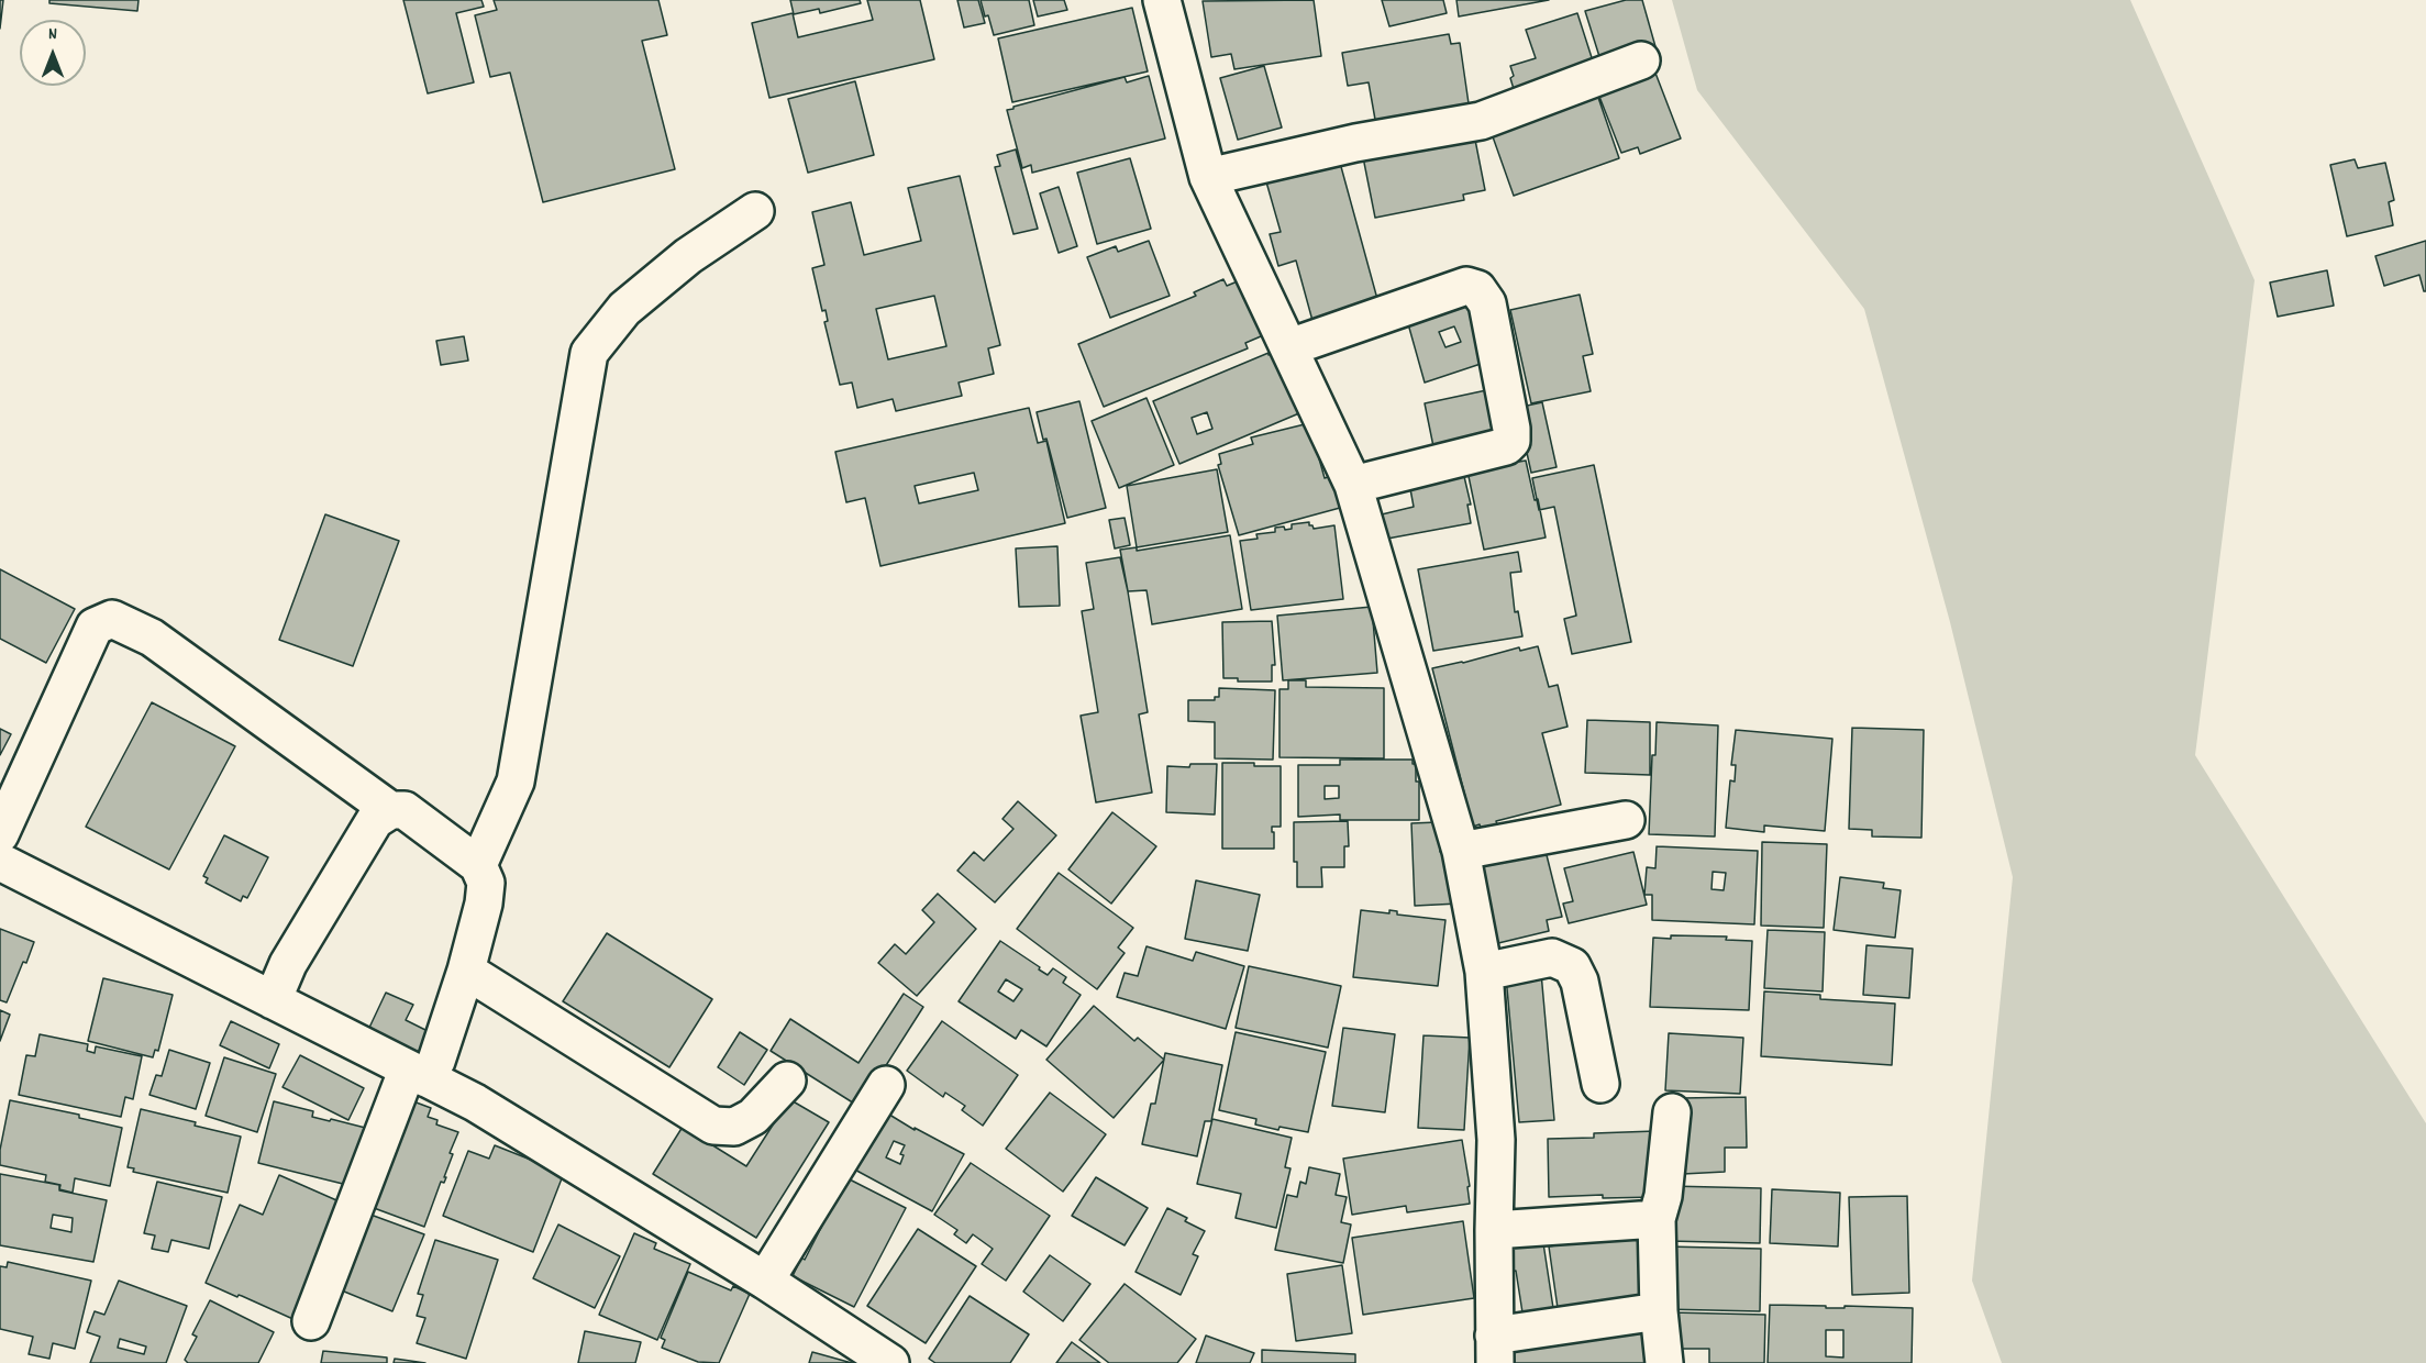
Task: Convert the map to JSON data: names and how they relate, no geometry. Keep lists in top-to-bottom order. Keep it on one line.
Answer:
{"north":"top"}
